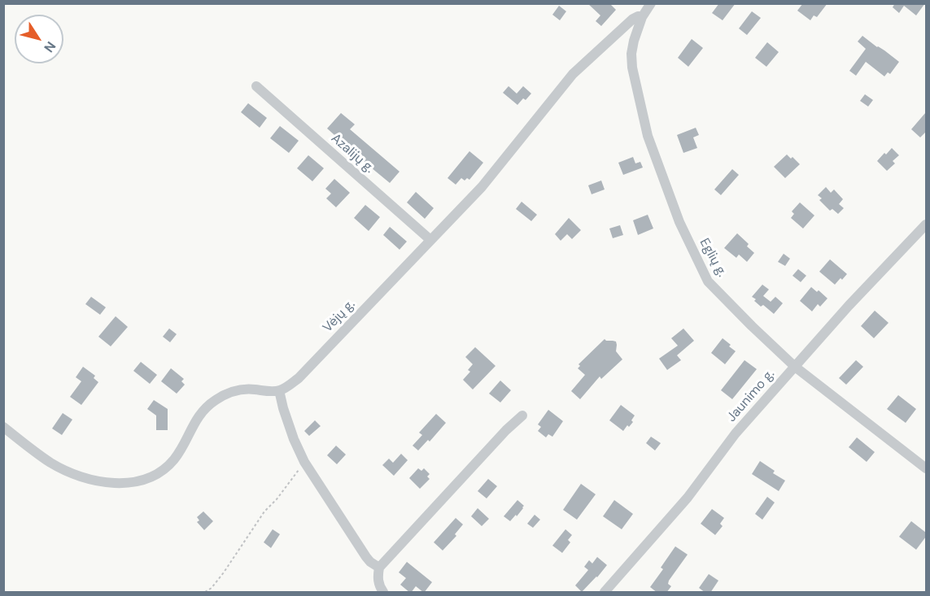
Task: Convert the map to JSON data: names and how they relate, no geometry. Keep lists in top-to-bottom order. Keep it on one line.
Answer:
{"streets":{"street":["Azalijų g.","Eglių g.","Vėjų g.","Jaunimo g."]},"crossings":[["Azalijų g.","Vėjų g."],["Eglių g.","Vėjų g."],["Eglių g.","Jaunimo g."]],"north":"bottom right"}
